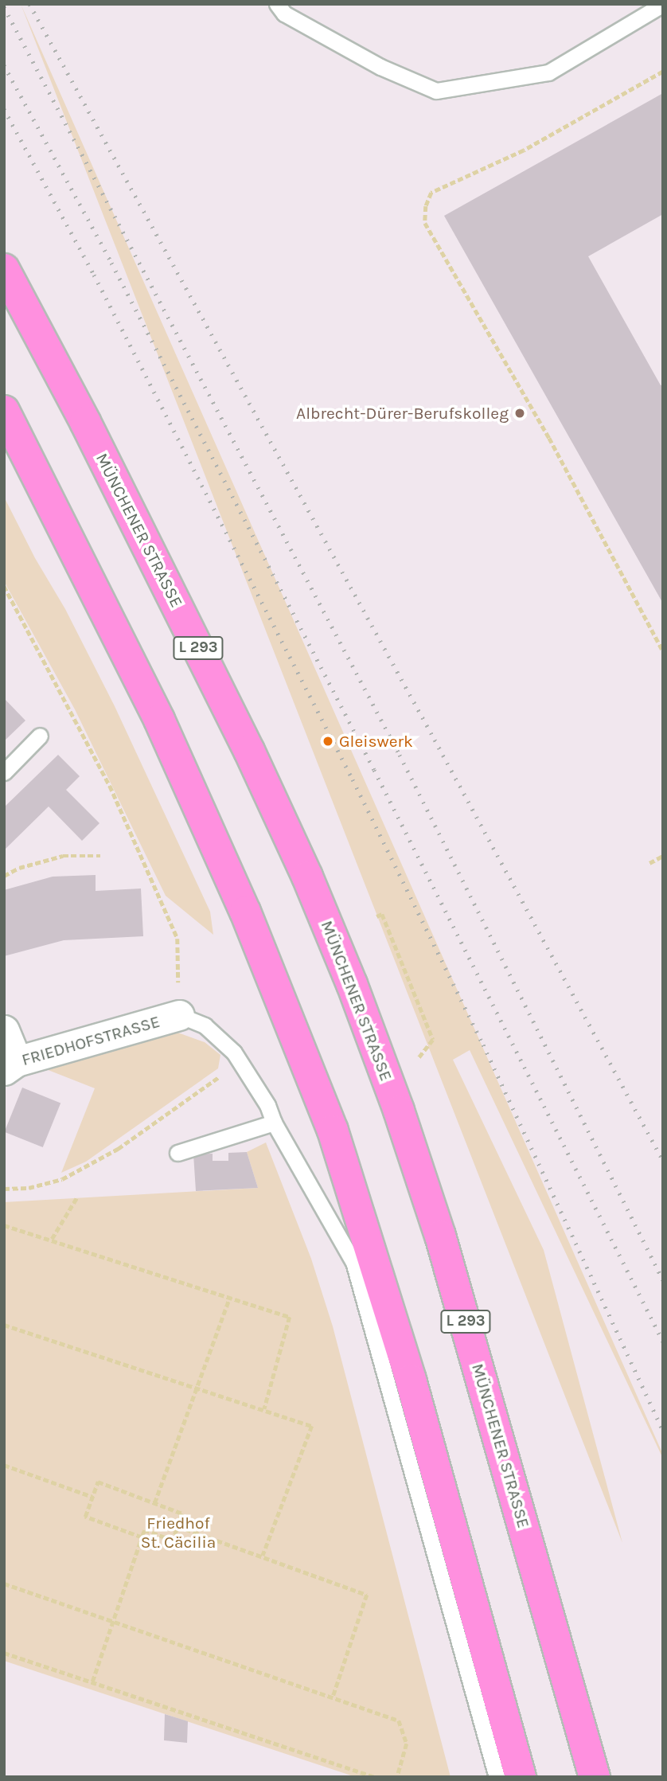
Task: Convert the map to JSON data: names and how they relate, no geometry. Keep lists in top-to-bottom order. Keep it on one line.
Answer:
{"streets":{"highway":["MÜNCHENER STRASSE","L 293"],"street":["FRIEDHOFSTRASSE"]},"parks":["Friedhof St. Cäcilia"],"places":["Albrecht-Dürer-Berufskolleg","Gleiswerk"]}
